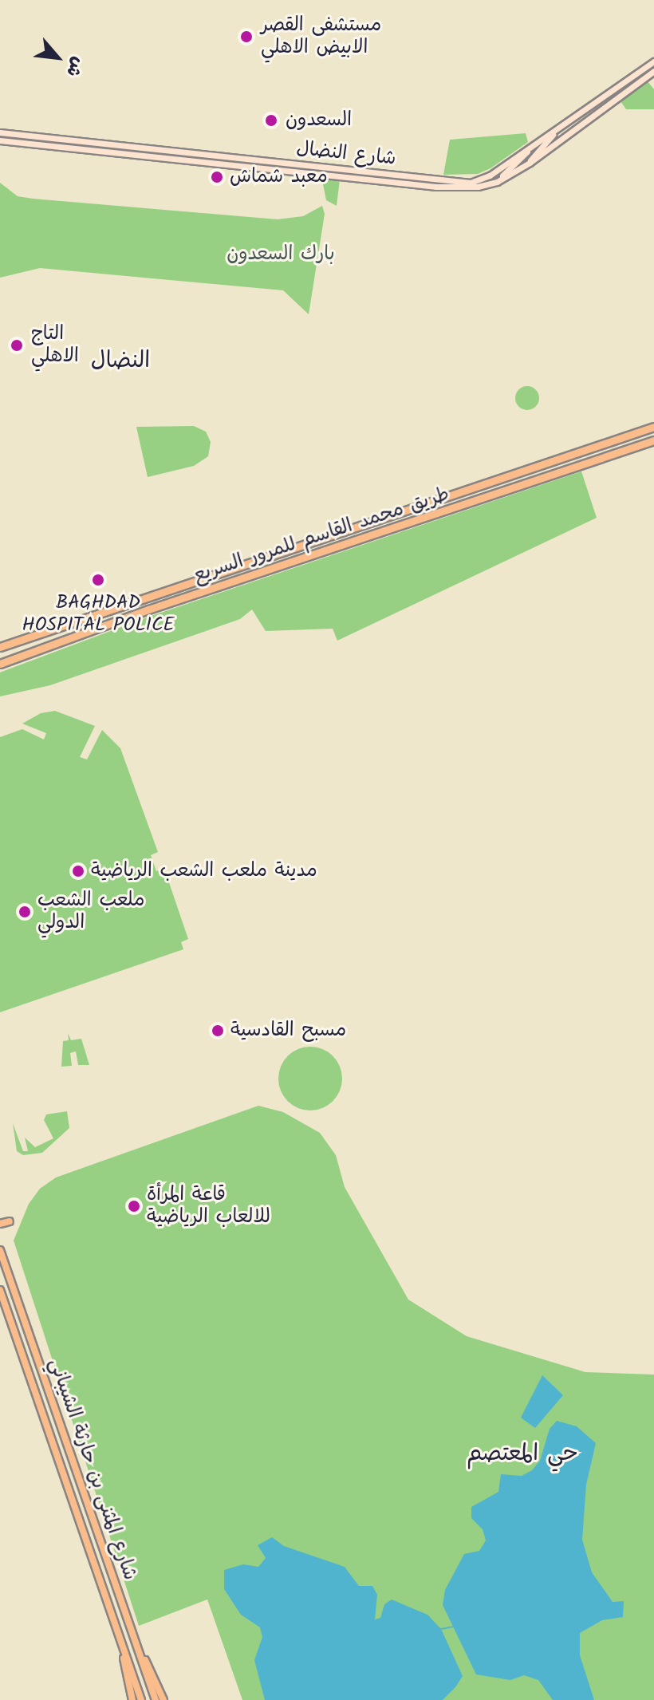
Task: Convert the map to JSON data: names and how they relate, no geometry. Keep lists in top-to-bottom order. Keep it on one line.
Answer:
{"streets":{"highway":["طريق محمد القاسم للمرور السريع"],"main road":["شارع النضال","شارع المثنى بن حارثة الشيباني"]},"districts":["النضال","حي المعتصم"],"parks":["بارك السعدون"],"places":["مستشفى القصر الابيض الاهلي","السعدون","معبد شماش","التاج الاهلي","BAGHDAD HOSPITAL POLICE","مدينة ملعب الشعب الرياضية","ملعب الشعب الدولي","مسبح القادسية","قاعة المرأة للالعاب الرياضية"],"north":"bottom right"}
